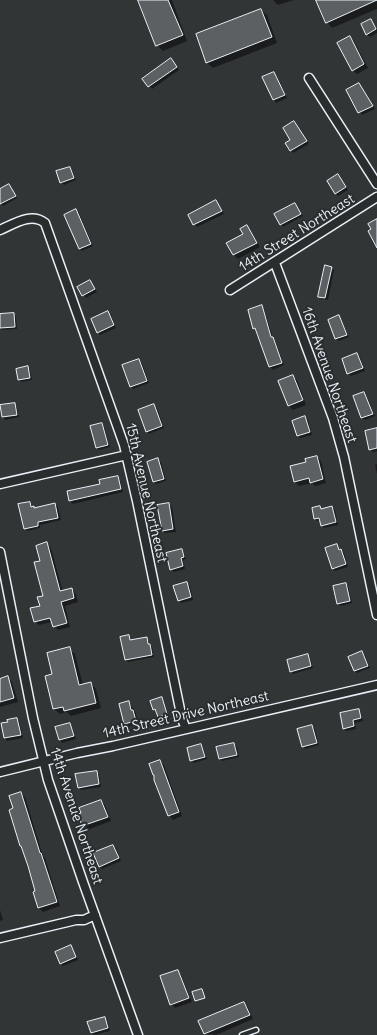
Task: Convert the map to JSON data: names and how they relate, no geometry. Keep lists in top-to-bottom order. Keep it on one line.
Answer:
{"streets":{"street":["14th Street Northeast","16th Avenue Northeast","15th Avenue Northeast","14th Street Drive Northeast","14th Avenue Northeast"]},"crossings":[["14th Street Northeast","16th Avenue Northeast"],["15th Avenue Northeast","14th Street Drive Northeast"],["14th Street Drive Northeast","14th Avenue Northeast"]]}
